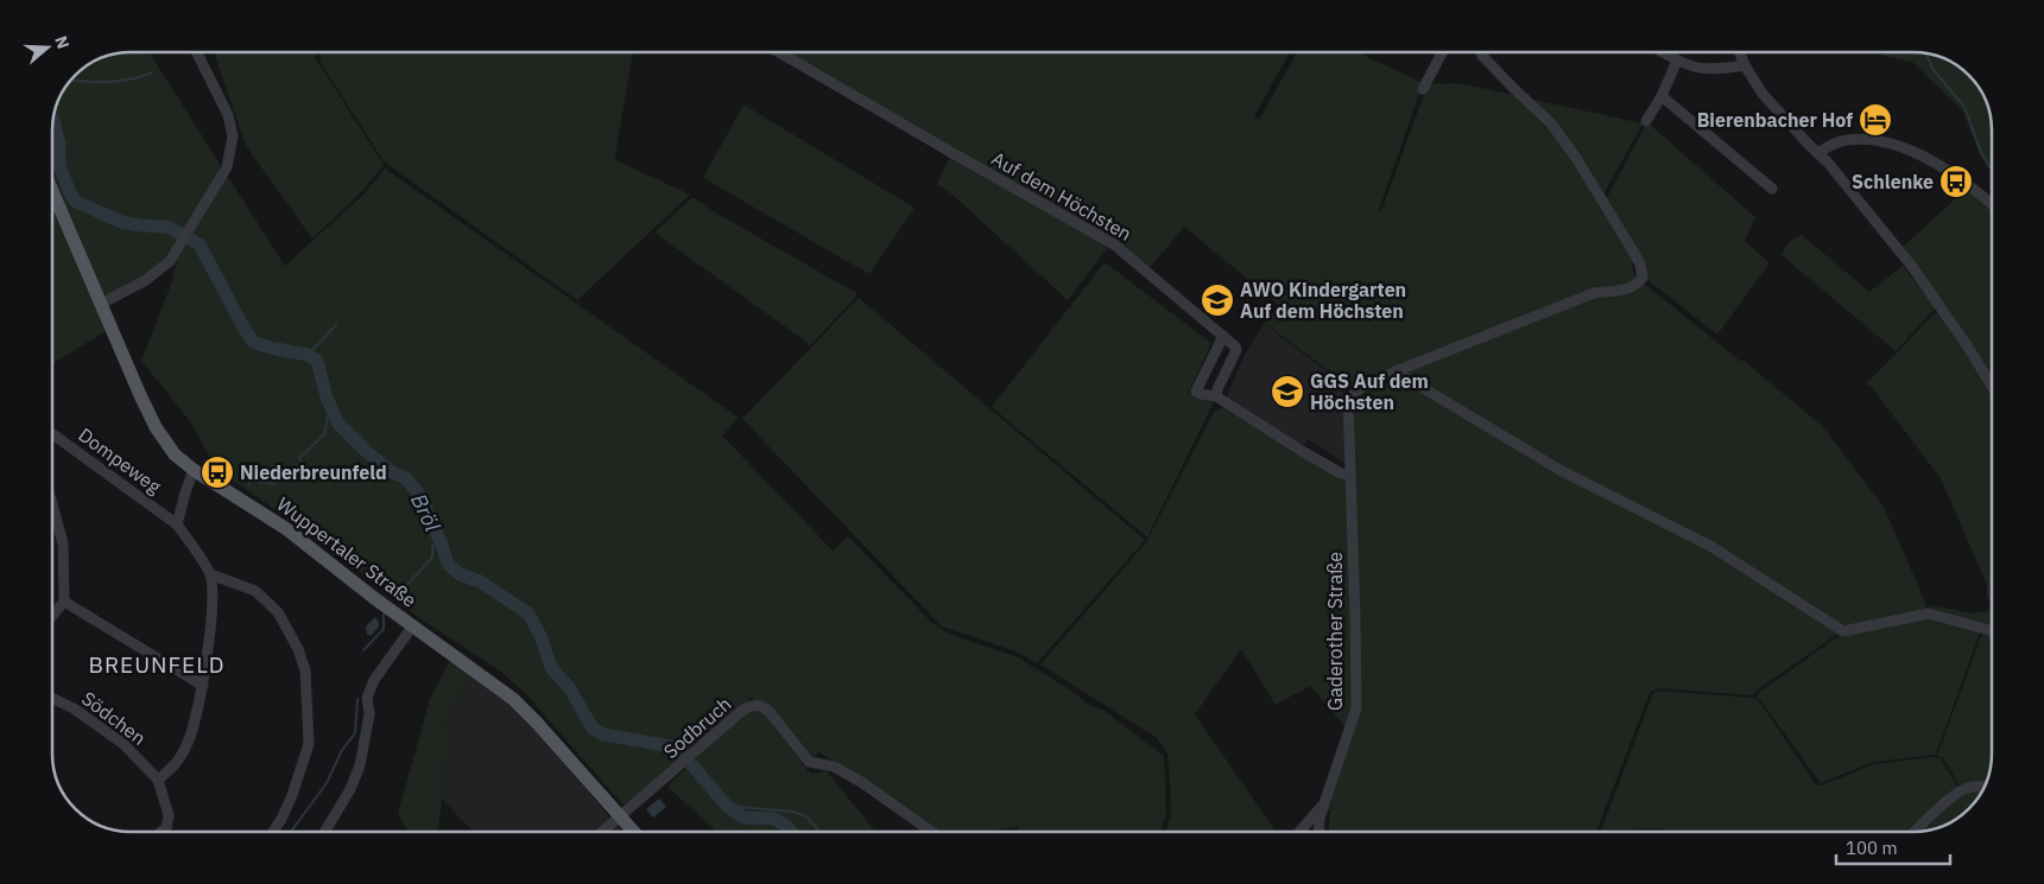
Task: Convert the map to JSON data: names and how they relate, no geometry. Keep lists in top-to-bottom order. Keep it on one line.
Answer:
{"streets":{"main road":["Wuppertaler Straße"],"street":["Auf dem Höchsten","Dompeweg","Gaderother Straße","Södchen","Sodbruch"]},"crossings":[["Wuppertaler Straße","Sodbruch"]],"districts":["BREUNFELD"],"water":["Bröl"],"places":{"hotel":["Bierenbacher Hof"],"bus stop":["Schlenke","Niederbreunfeld"],"school or university":["AWO Kindergarten Auf dem Höchsten","GGS Auf dem Höchsten"]},"scale_bar":"100 m","north":"right"}
